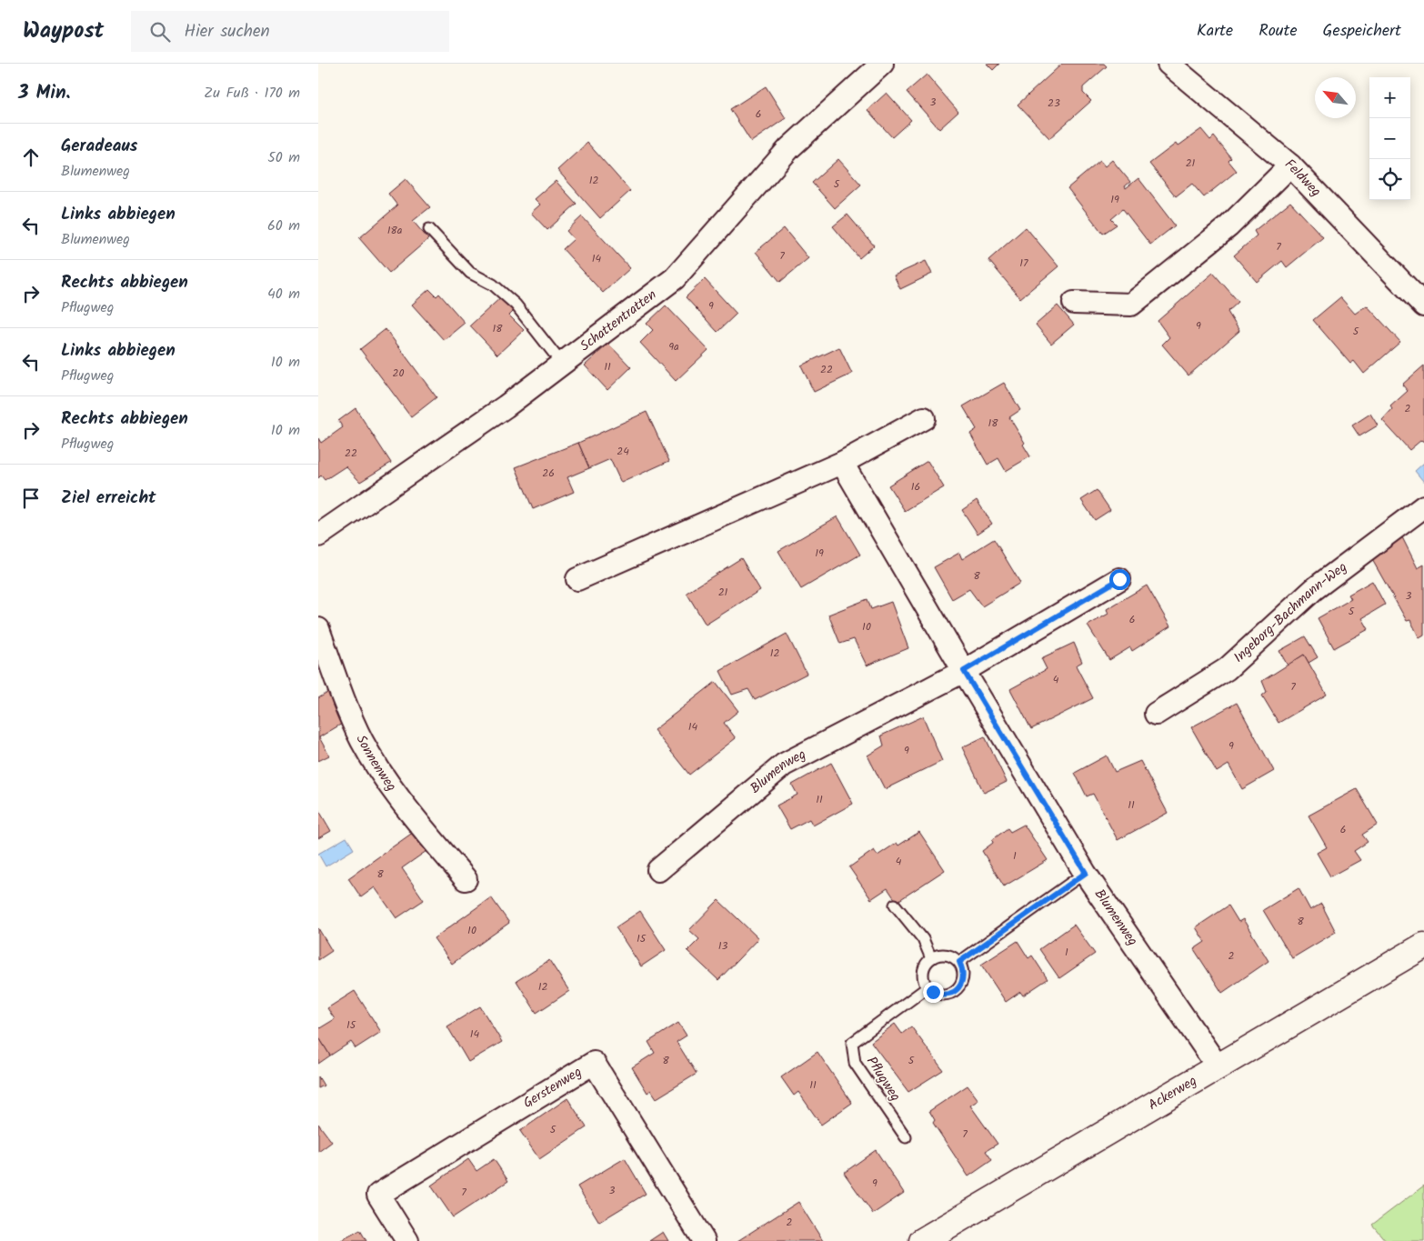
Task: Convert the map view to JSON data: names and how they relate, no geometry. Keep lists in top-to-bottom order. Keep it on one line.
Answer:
{"streets":{"street":["Feldweg","Schattentratten","Ingeborg-Bachmann-Weg","Sonnenweg","Blumenweg","Gerstenweg","Ackerweg"],"lane":["Pflugweg"]},"crossings":[["Blumenweg","Ackerweg"]],"house_numbers":["3","23","6","21","12","5","19","18a","7","7","14","17","9","9","18","5","9a","11","22","20","2","18","24","22","26","16","19","8","21","3","5","6","10","12","4","7","14","9","9","11","11","6","1","4","8","8","10","15","13","1","2","12","15","14","8","5","11","5","7","9","3","7","2"],"north":"top left","page":{"header":"Waypost","search":"Hier suchen","nav":["Karte","Route","Gespeichert"],"heading":["3 Min.","Zu Fuß · 170 m"],"map_buttons":["+","−"],"list":[["Geradeaus","Blumenweg","50 m"],["Links abbiegen","Blumenweg","60 m"],["Rechts abbiegen","Pflugweg","40 m"],["Links abbiegen","Pflugweg","10 m"],["Rechts abbiegen","Pflugweg","10 m"],"Ziel erreicht"]}}
